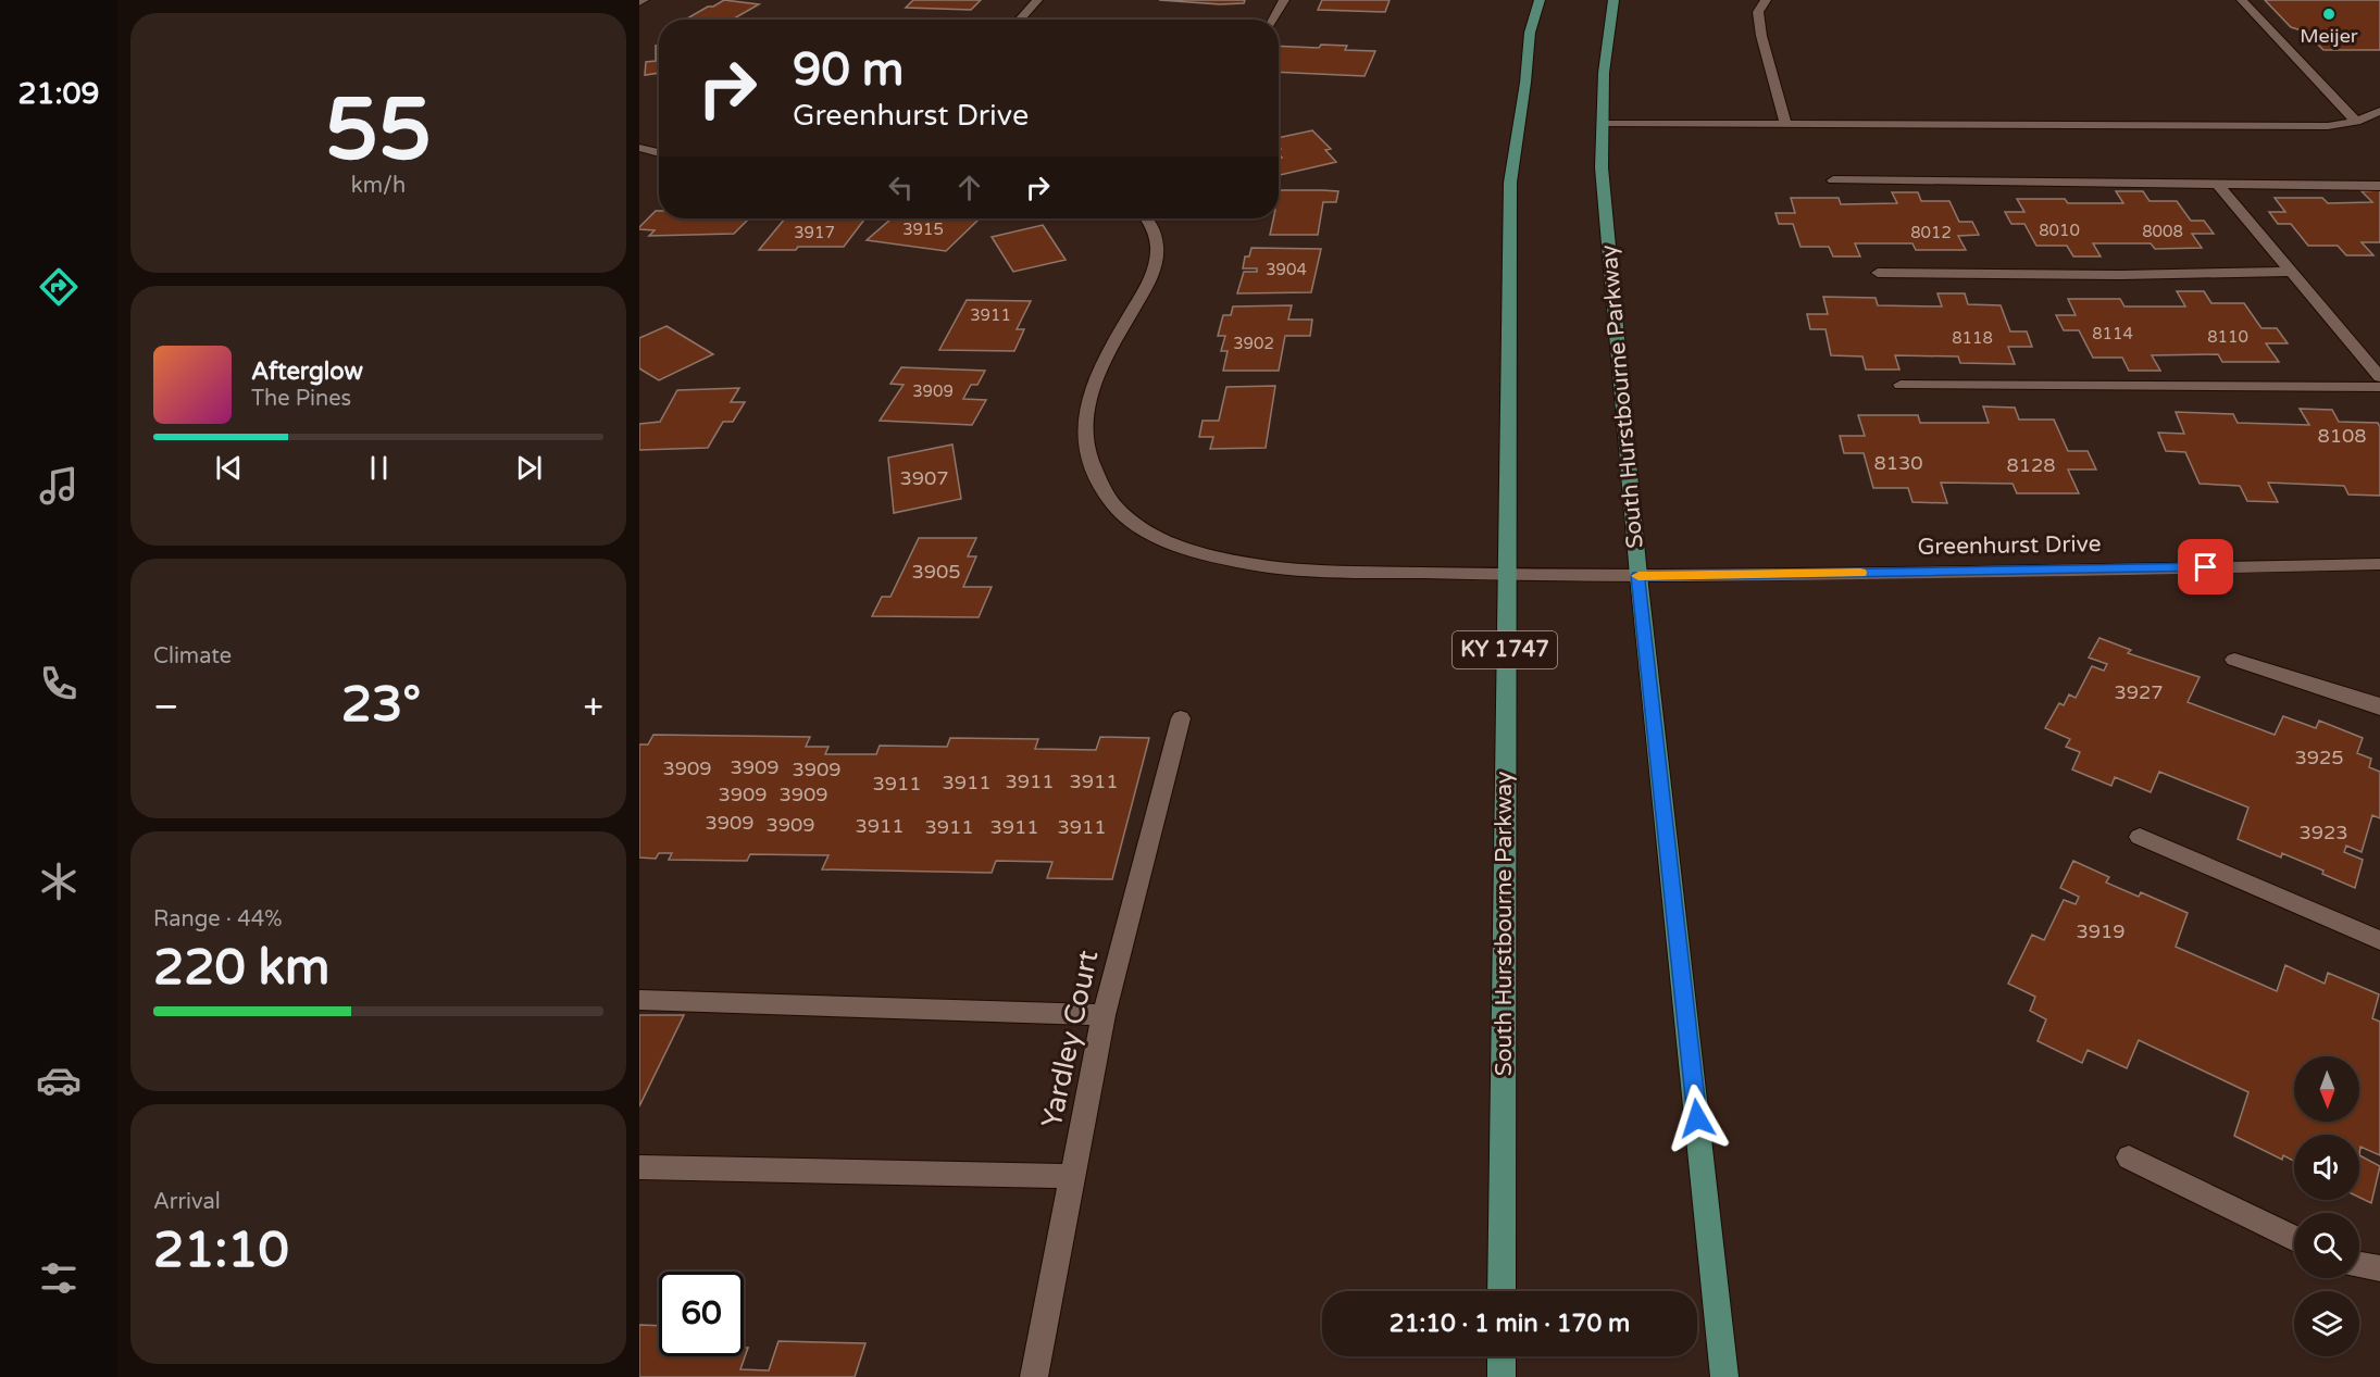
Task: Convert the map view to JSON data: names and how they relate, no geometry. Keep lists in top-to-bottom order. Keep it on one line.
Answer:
{"streets":{"main road":["South Hurstbourne Parkway","KY 1747"],"street":["Greenhurst Drive","Yardley Court"]},"crossings":[["South Hurstbourne Parkway","Greenhurst Drive"]],"places":["Meijer"],"house_numbers":["3915","8010","8008","3917","8012","3904","3911","8114","8110","8118","3902","3909","8108","8130","8128","3907","3905","3927","3925","3909","3909","3909","3911","3911","3911","3911","3909","3909","3909","3909","3911","3911","3911","3911","3923","3919"],"north":"bottom","page":{"tabs":"21:09","tile":[["55","km/h"],"Climate",["Range · 44%","220 km"],["Arrival","21:10"]],"turn":["90 m","Greenhurst Drive"],"song":["Afterglow","The Pines"],"heat":["−","23°","+"],"limit":"60","trip":"21:10 · 1 min · 170 m"}}
